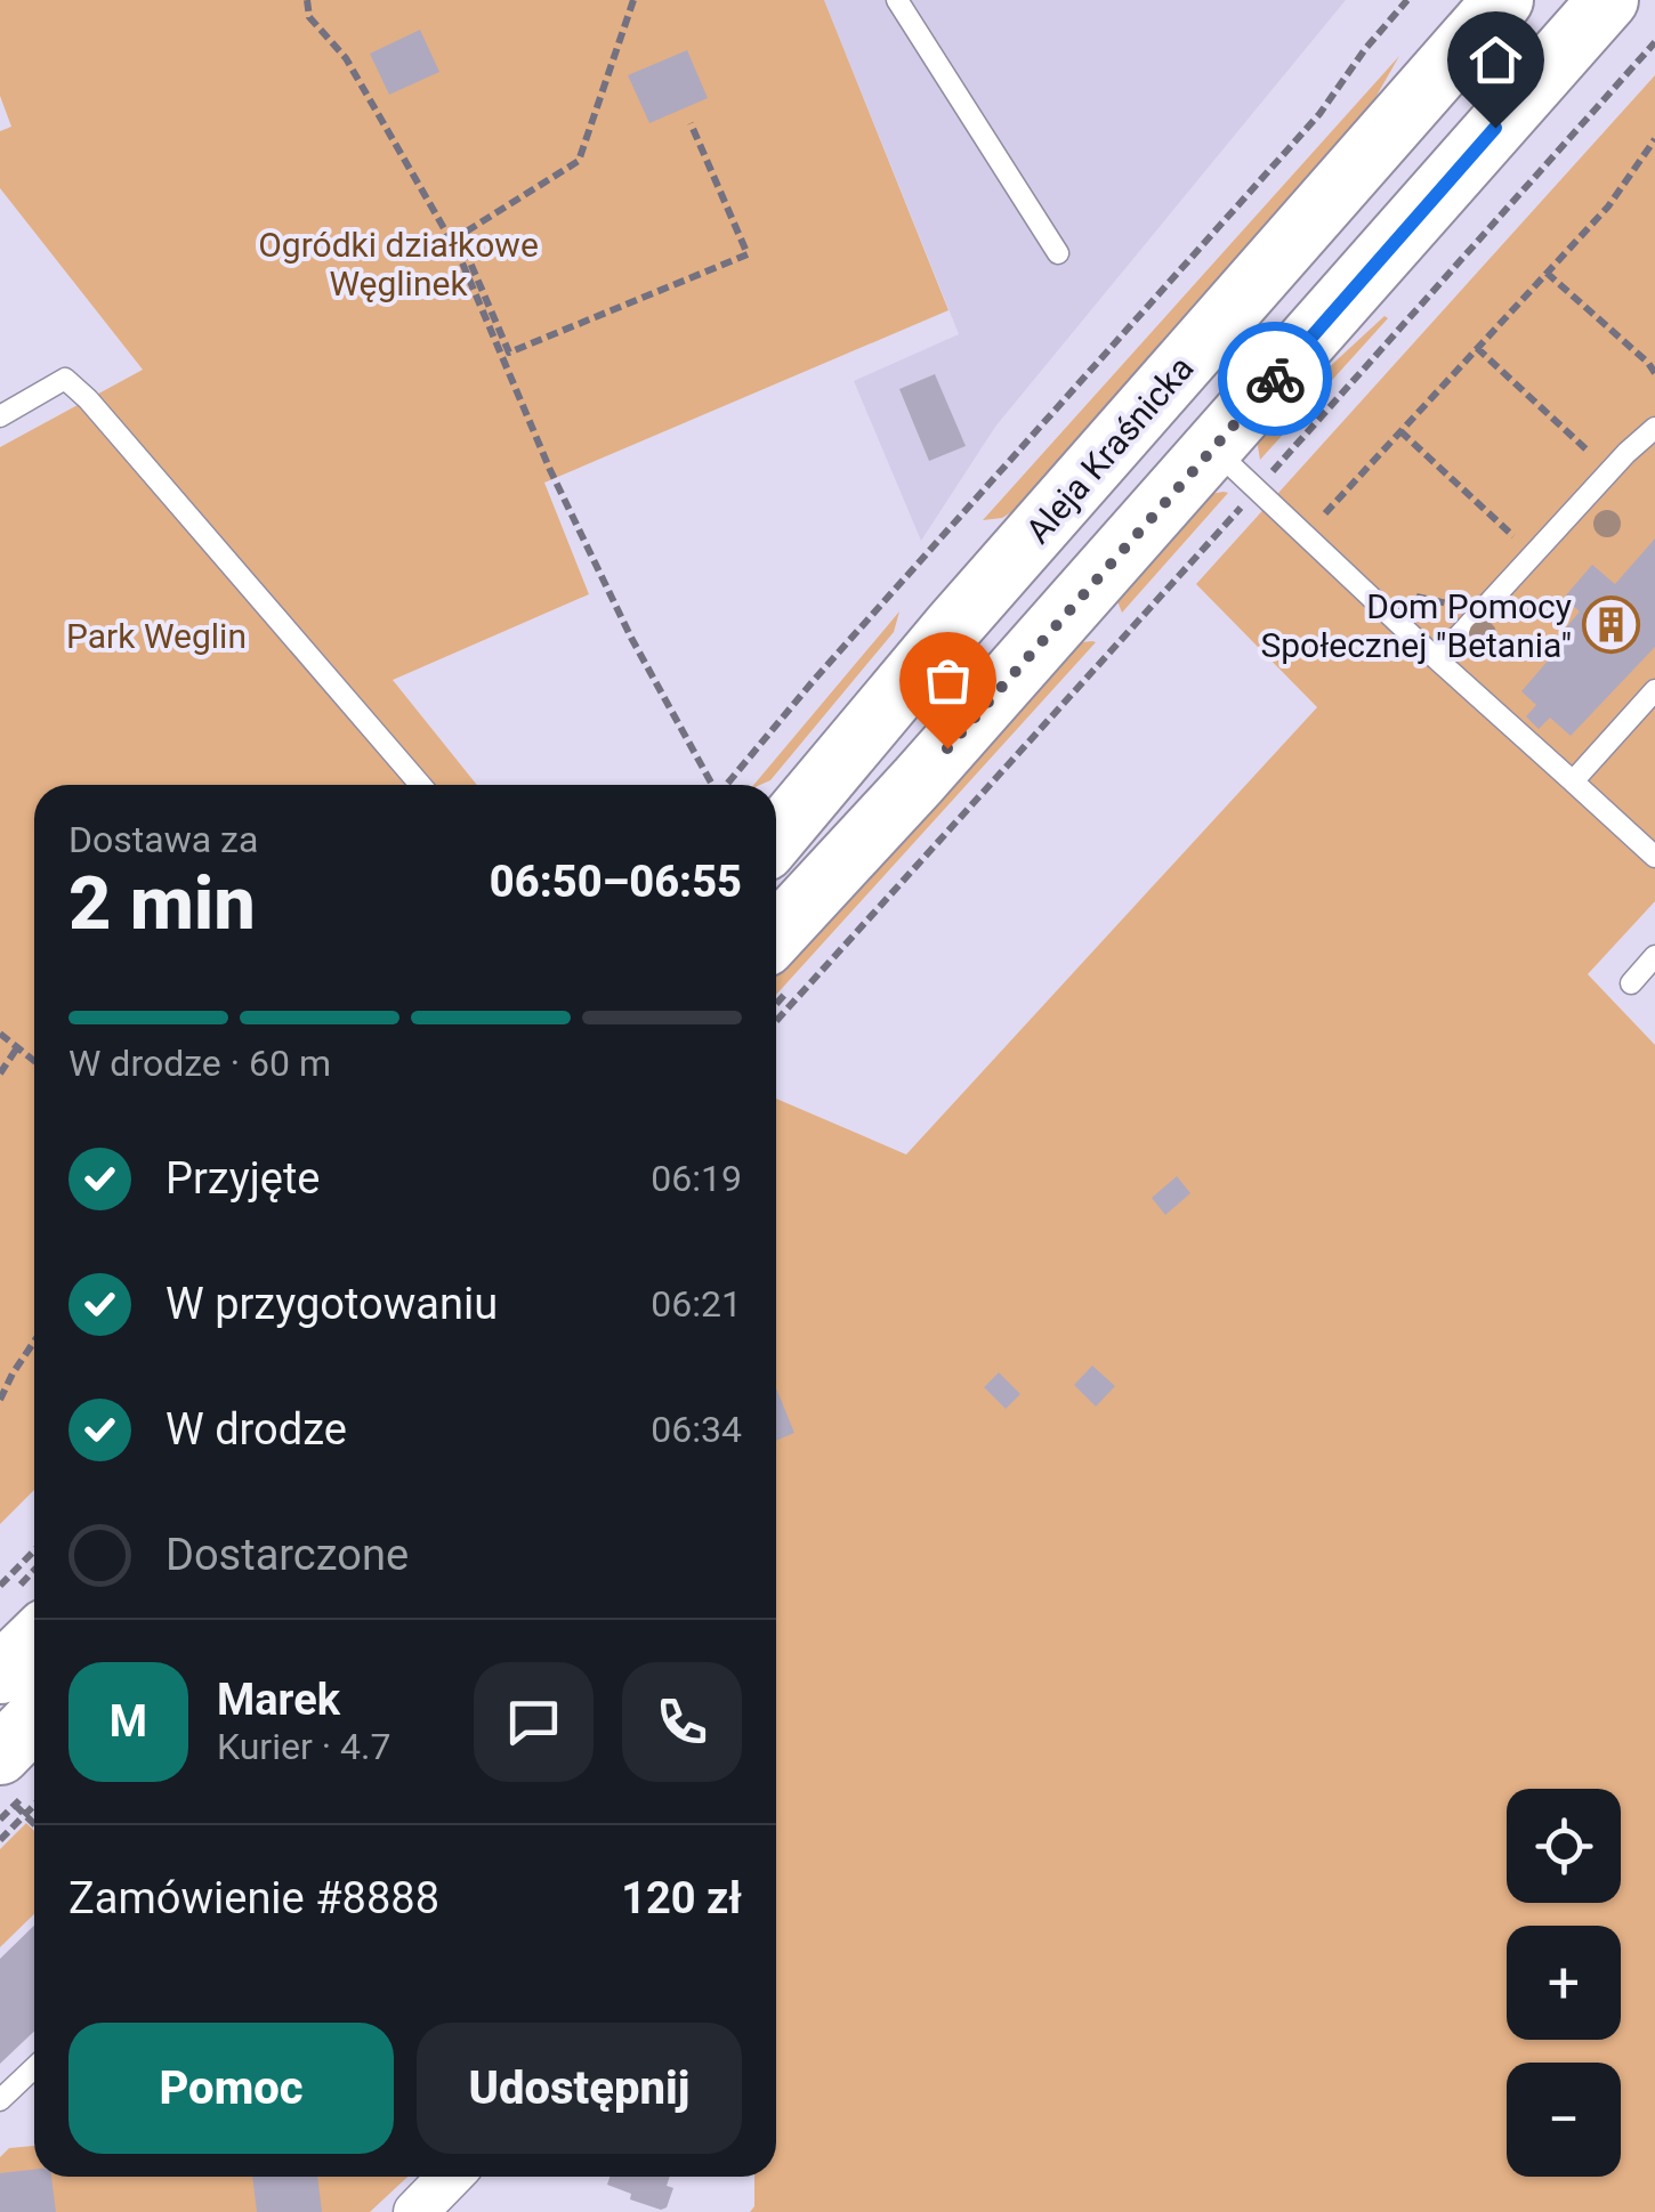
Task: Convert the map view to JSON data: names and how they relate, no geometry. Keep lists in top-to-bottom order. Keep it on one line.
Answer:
{"streets":{"main road":["Aleja Kraśnicka"]},"parks":["Ogródki działkowe Węglinek","Park Weglin"],"places":{"building":["Dom Pomocy Społecznej \"Betania\""]},"page":{"heading":["2 min","Dostawa za","06:50–06:55"],"panel":["Marek","Kurier · 4.7","Zamówienie #8888","120 zł"],"bar":"W drodze · 60 m","list":[["Przyjęte","06:19"],["W przygotowaniu","06:21"],["W drodze","06:34"],"Dostarczone"],"round":"M","map_buttons":["+","−"],"buttons":["Pomoc","Udostępnij"]}}
